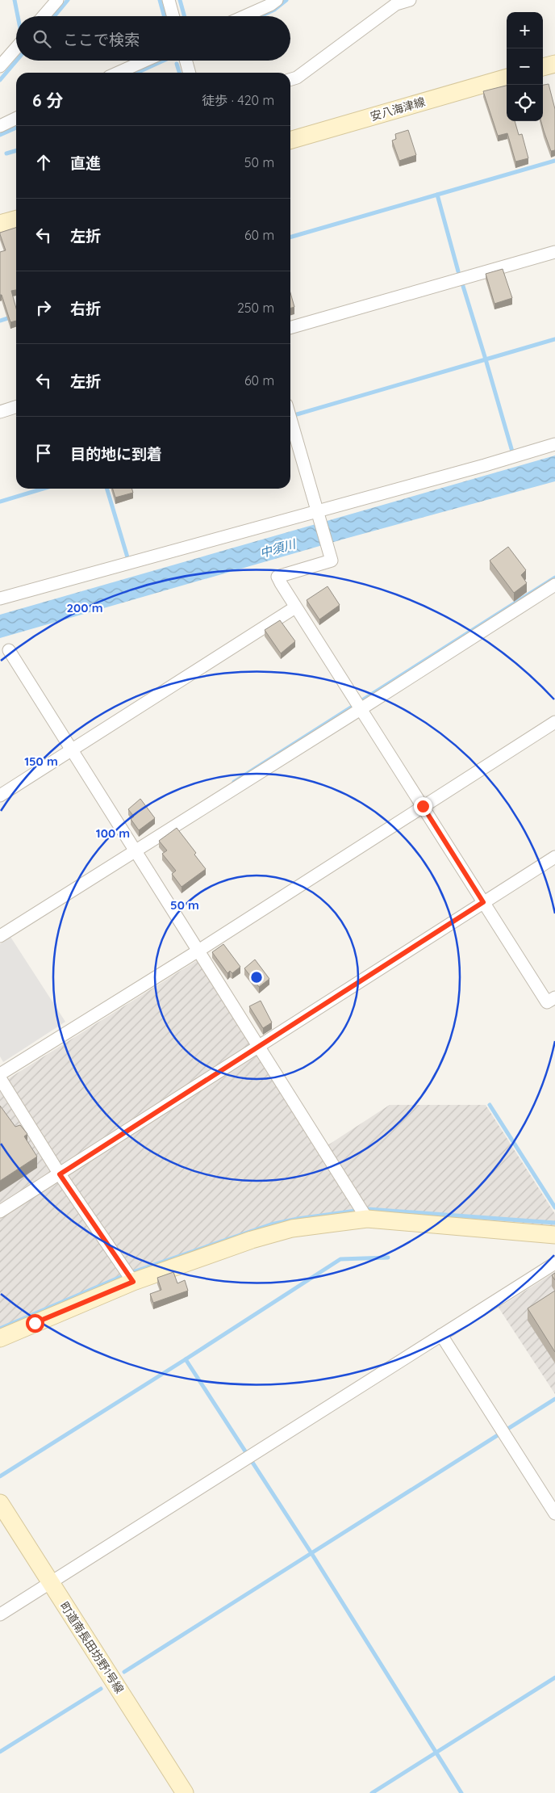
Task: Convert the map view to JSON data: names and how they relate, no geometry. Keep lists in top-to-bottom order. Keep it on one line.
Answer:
{"streets":{"street":["安八海津線","町道南長田坊野1号線"]},"water":["中須川"],"page":{"map_buttons":["+","−"],"search":"ここで検索","heading":["6 分","徒歩 · 420 m"],"list":[["直進","50 m"],["左折","60 m"],["右折","250 m"],["左折","60 m"],"目的地に到着"]},"rings":["200 m","150 m","100 m","50 m"]}
